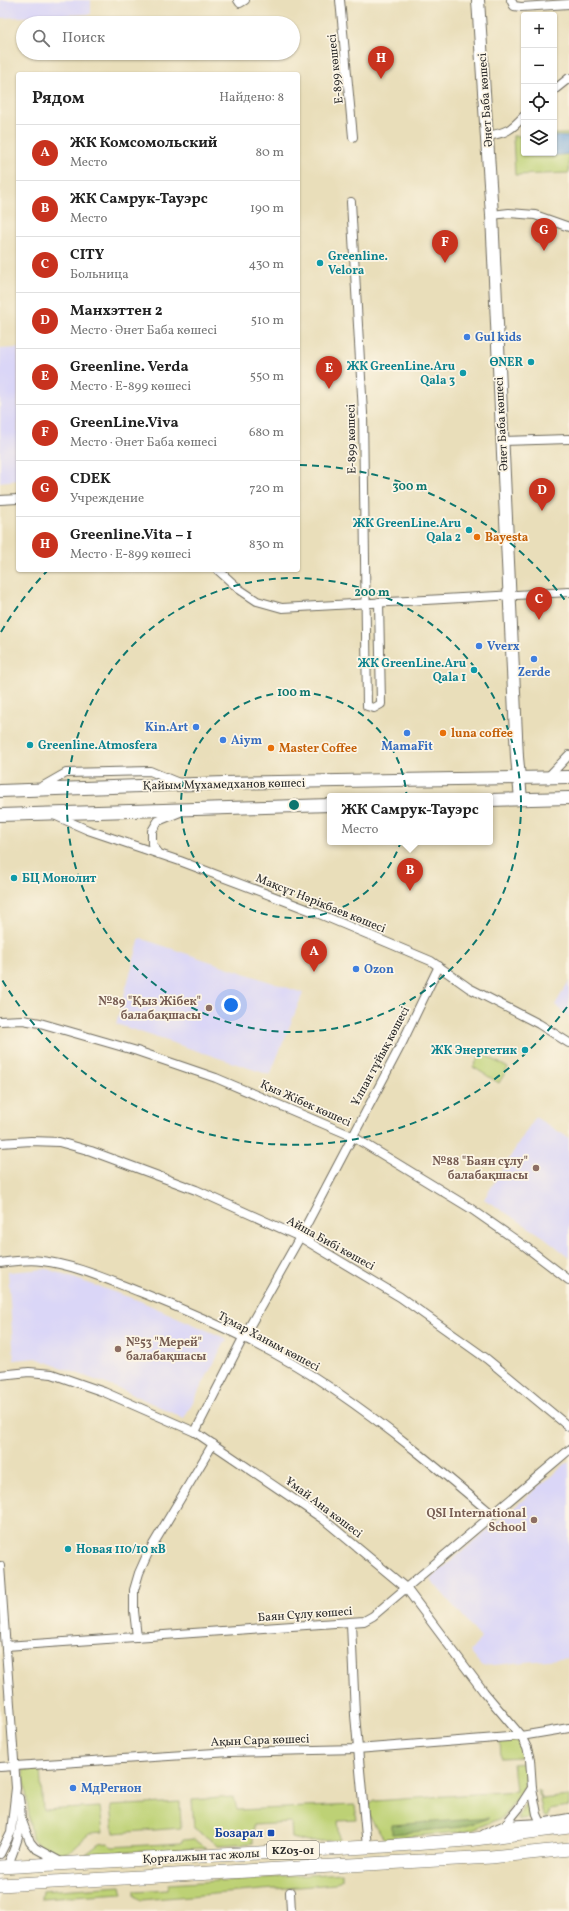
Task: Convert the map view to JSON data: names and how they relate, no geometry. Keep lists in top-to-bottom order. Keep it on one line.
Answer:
{"streets":{"main road":["Әнет Баба көшесі","Қайым Мұхамедханов көшесі","KZ03-01","Қорғалжын тас жолы"],"street":["Е-899 көшесі","Мақсұт Нәрікбаев көшесі","Ұлпан тұйық көшесі","Қыз Жібек көшесі","Айша Бибі көшесі","Тұмар Ханым көшесі","Ұмай Ана көшесі","Баян Сұлу көшесі","Ақын Сара көшесі"]},"crossings":[["Әнет Баба көшесі","Қайым Мұхамедханов көшесі"],["Қайым Мұхамедханов көшесі","Мақсұт Нәрікбаев көшесі"],["Мақсұт Нәрікбаев көшесі","Ұлпан тұйық көшесі"],["Ұлпан тұйық көшесі","Қыз Жібек көшесі"],["Ұлпан тұйық көшесі","Айша Бибі көшесі"],["Ұлпан тұйық көшесі","Тұмар Ханым көшесі"],["Ұлпан тұйық көшесі","Ұмай Ана көшесі"],["Тұмар Ханым көшесі","Баян Сұлу көшесі"],["Ұмай Ана көшесі","Баян Сұлу көшесі"],["Ұмай Ана көшесі","Ақын Сара көшесі"]],"places":{"other":["Greenline. Velora","Gul kids","ӨNER","ЖК GreenLine.Aru Qala 3","ЖК GreenLine.Aru Qala 2","Bayesta","Vverx","Zerde","ЖК GreenLine.Aru Qala 1","Kin.Art","MamaFit","luna coffee","Aiym","Greenline.Atmosfera","Master Coffee","БЦ Монолит","Ozon","№89 \"Қыз Жібек\" балабақшасы","ЖК Энергетик","№88 \"Баян сұлу\" балабақшасы","№53 \"Мерей\" балабақшасы","QSI International School","Новая 110/10 кВ","МдРегион"],"transit":["Бозарал"]},"page":{"map_buttons":["+","−"],"search":"Поиск","pins":["H","G","F","E","D","C","B","A"],"heading":["Рядом","Найдено: 8"],"list":[{"mark":"A","name":"ЖК Комсомольский","note":"Место","value":"80 m"},{"mark":"B","name":"ЖК Самрук-Тауэрс","note":"Место","value":"190 m"},{"mark":"C","name":"CITY","note":"Больница","value":"430 m"},{"mark":"D","name":"Манхэттен 2","note":"Место · Әнет Баба көшесі","value":"510 m"},{"mark":"E","name":"Greenline. Verda","note":"Место · Е-899 көшесі","value":"550 m"},{"mark":"F","name":"GreenLine.Viva","note":"Место · Әнет Баба көшесі","value":"680 m"},{"mark":"G","name":"CDEK","note":"Учреждение","value":"720 m"},{"mark":"H","name":"Greenline.Vita – 1","note":"Место · Е-899 көшесі","value":"830 m"}],"popup":["ЖК Самрук-Тауэрс","Место"]},"rings":["300 m","200 m","100 m"]}
